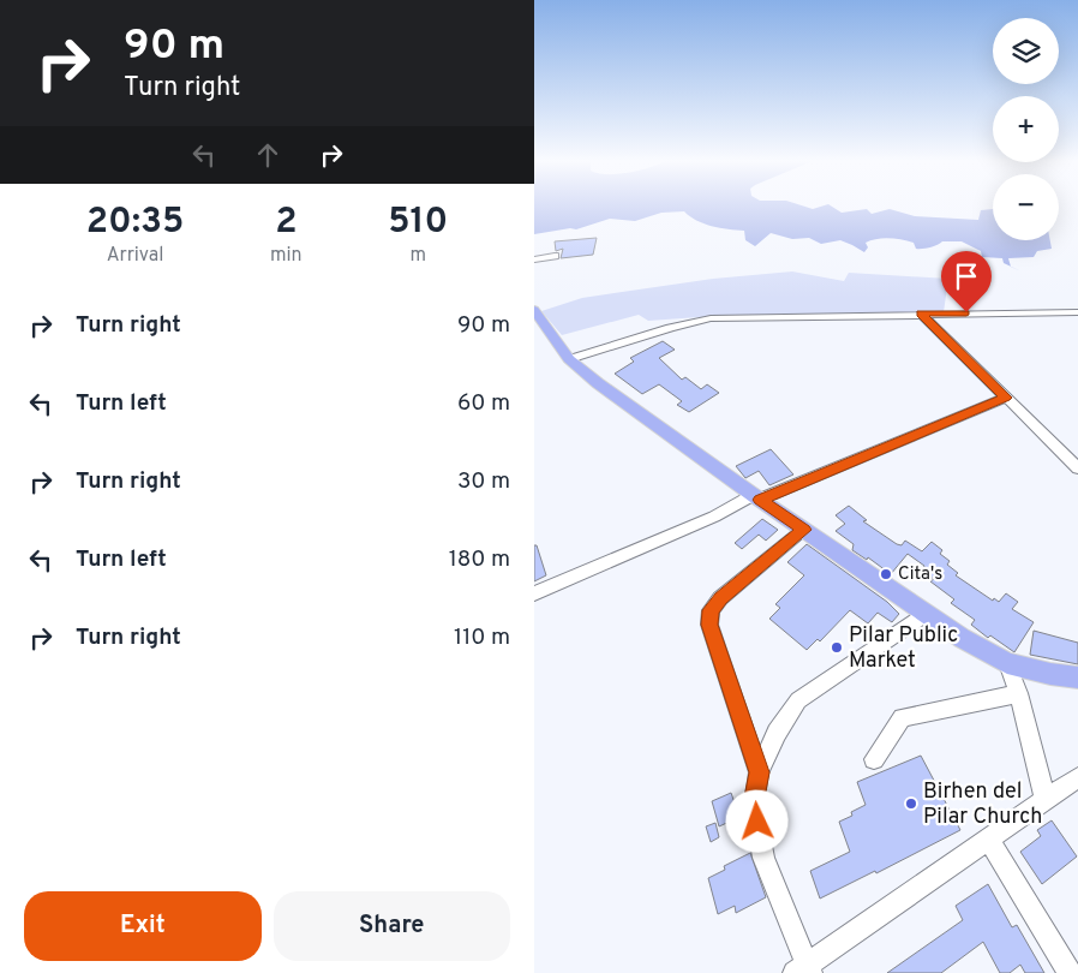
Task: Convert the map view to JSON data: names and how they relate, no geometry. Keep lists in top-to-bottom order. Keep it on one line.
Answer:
{"places":["Cita's","Pilar Public Market","Birhen del Pilar Church"],"page":{"turn":["90 m","Turn right"],"map_buttons":["+","−"],"eta":["20:35","Arrival","2","min","510","m"],"list":[{"name":"Turn right","value":"90 m"},{"name":"Turn left","value":"60 m"},{"name":"Turn right","value":"30 m"},{"name":"Turn left","value":"180 m"},{"name":"Turn right","value":"110 m"}],"buttons":["Exit","Share"]}}
